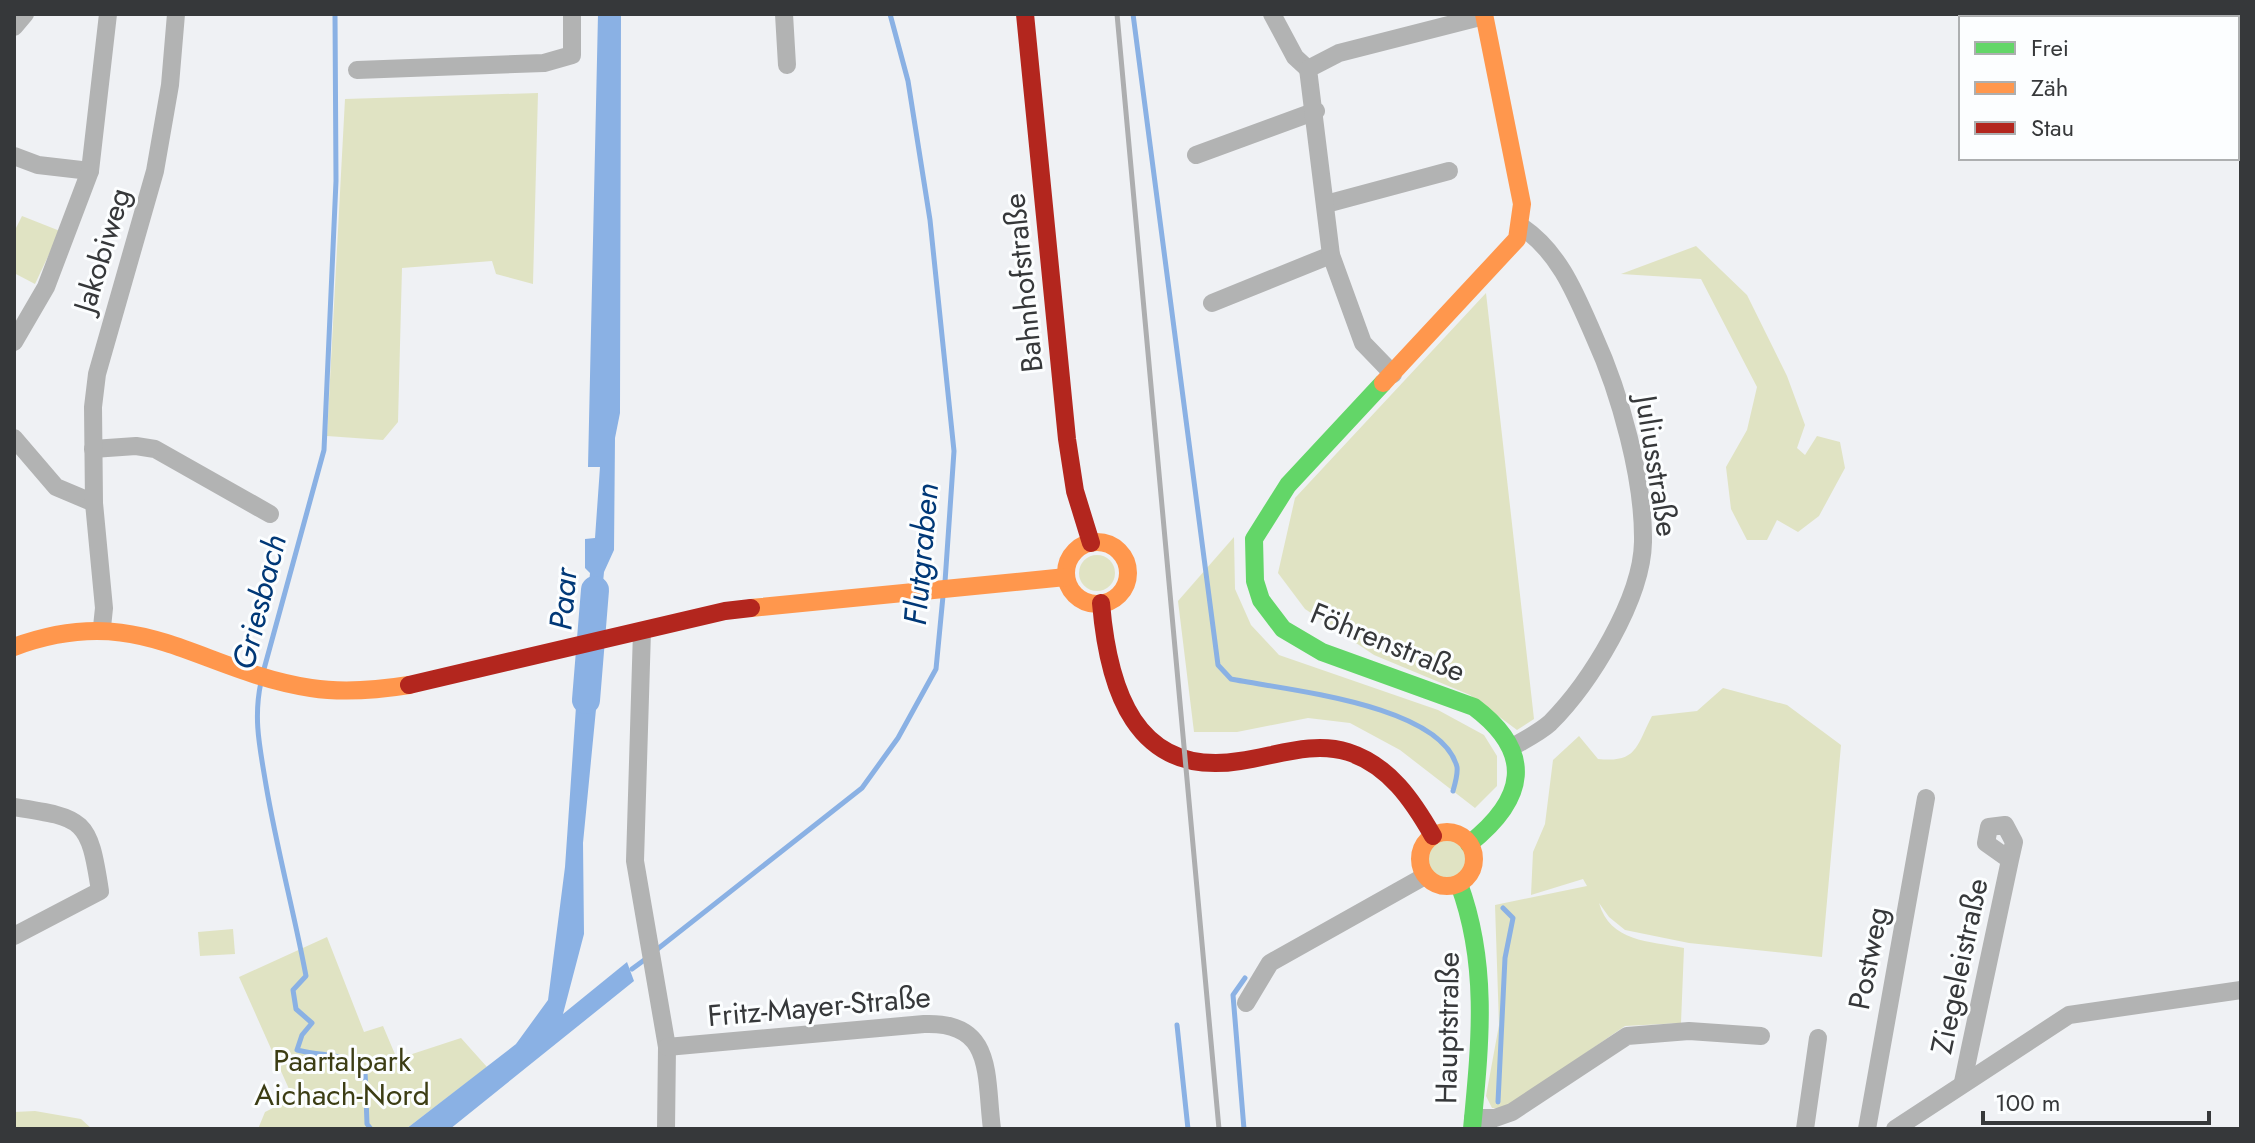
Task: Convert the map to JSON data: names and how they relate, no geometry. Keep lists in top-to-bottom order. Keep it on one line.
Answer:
{"streets":{"main road":["Bahnhofstraße","Föhrenstraße","Hauptstraße"],"street":["Jakobiweg","Juliusstraße","Postweg","Ziegeleistraße","Fritz-Mayer-Straße"]},"crossings":[["Juliusstraße","Föhrenstraße"]],"water":["Flutgraben","Paar","Griesbach"],"parks":["Paartalpark Aichach-Nord"],"legend":["Frei","Zäh","Stau"],"scale_bar":"100 m"}
